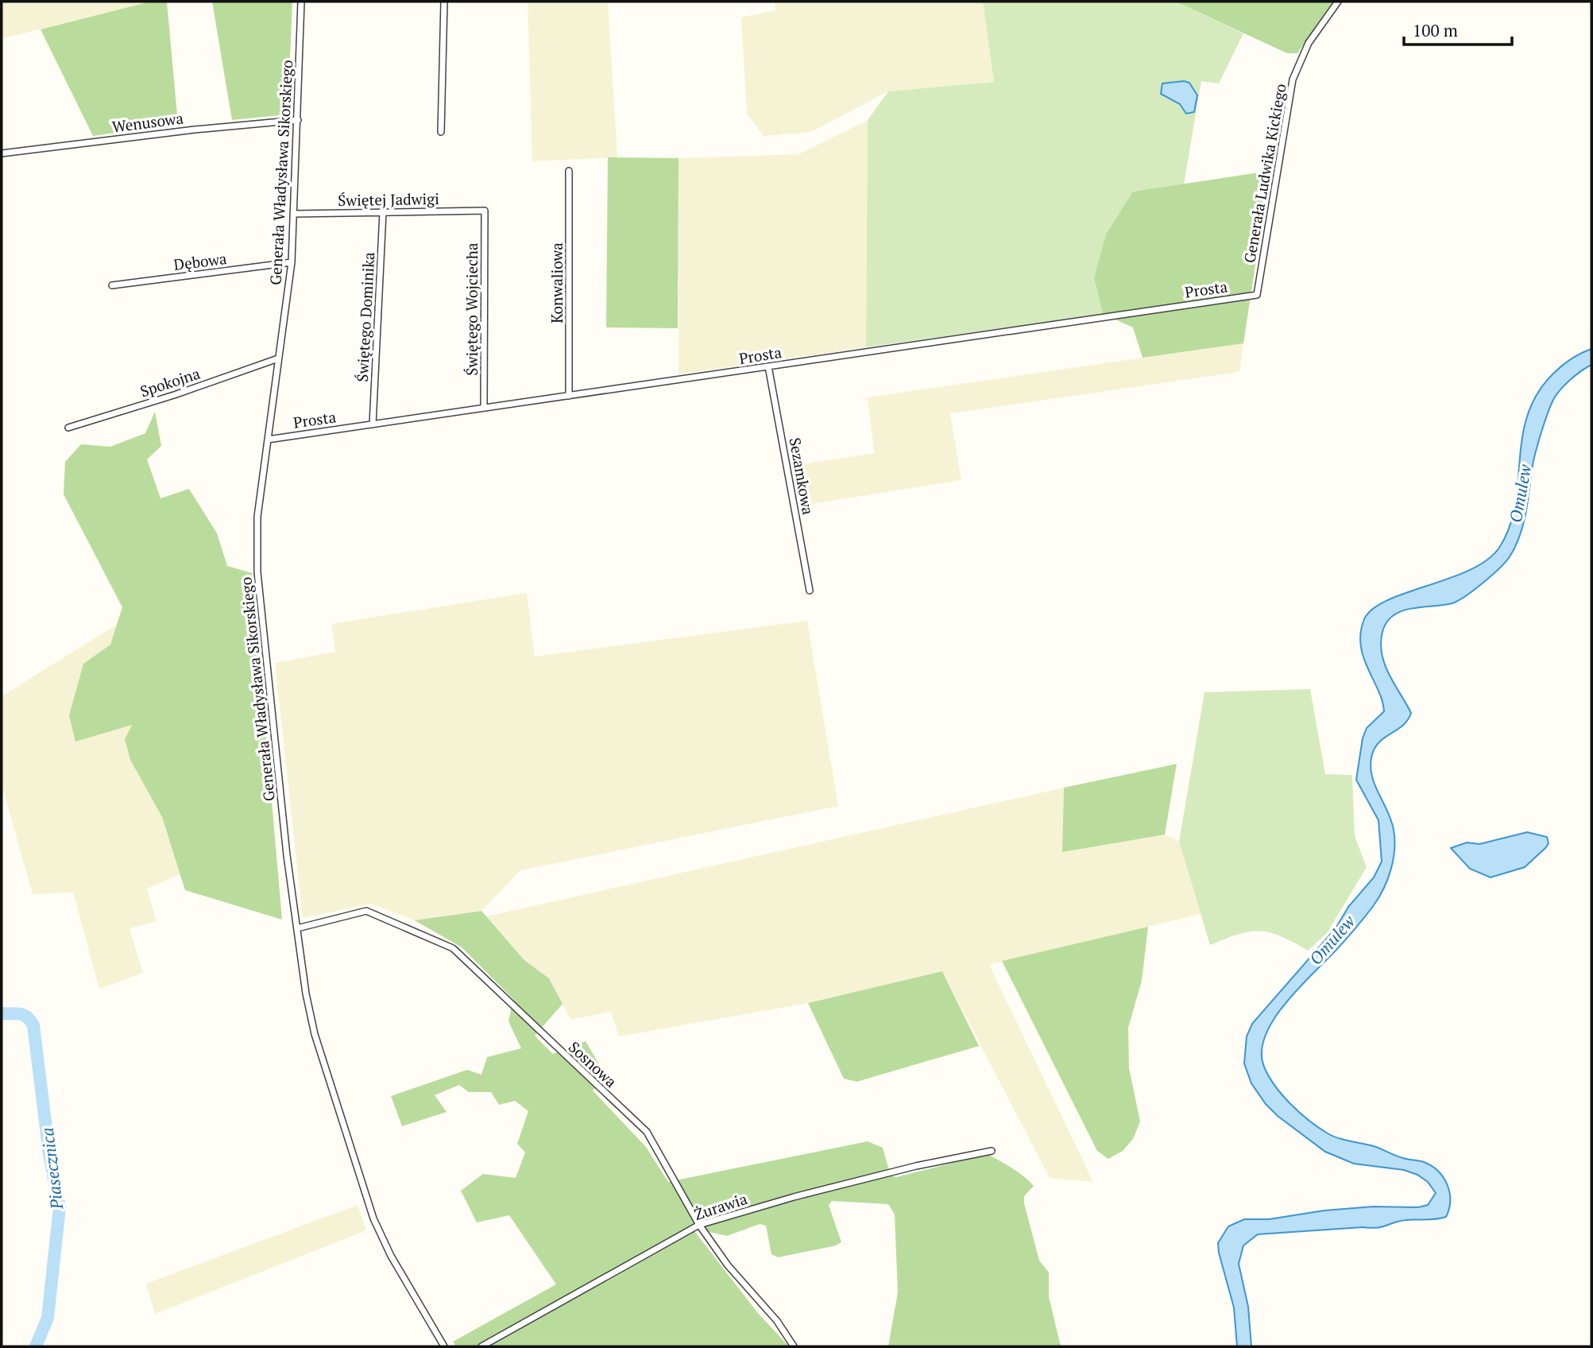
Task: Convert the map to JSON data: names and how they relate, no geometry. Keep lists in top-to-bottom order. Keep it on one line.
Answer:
{"streets":{"street":["Wenusowa","Generała Władysława Sikorskiego","Generała Ludwika Kickiego","Świętej Jadwigi","Dębowa","Konwaliowa","Prosta","Świętego Wojciecha","Świętego Dominika","Spokojna","Sezamkowa","Sosnowa","Żurawia"]},"crossings":[["Wenusowa","Generała Władysława Sikorskiego"],["Generała Władysława Sikorskiego","Świętej Jadwigi"],["Generała Władysława Sikorskiego","Dębowa"],["Generała Władysława Sikorskiego","Prosta"],["Generała Władysława Sikorskiego","Spokojna"],["Generała Władysława Sikorskiego","Sosnowa"],["Generała Ludwika Kickiego","Prosta"],["Świętej Jadwigi","Świętego Wojciecha"],["Świętej Jadwigi","Świętego Dominika"],["Konwaliowa","Prosta"],["Prosta","Świętego Wojciecha"],["Prosta","Świętego Dominika"],["Prosta","Sezamkowa"],["Sosnowa","Żurawia"]],"water":["Omulew","Piasecznica"],"scale_bar":"100 m"}
